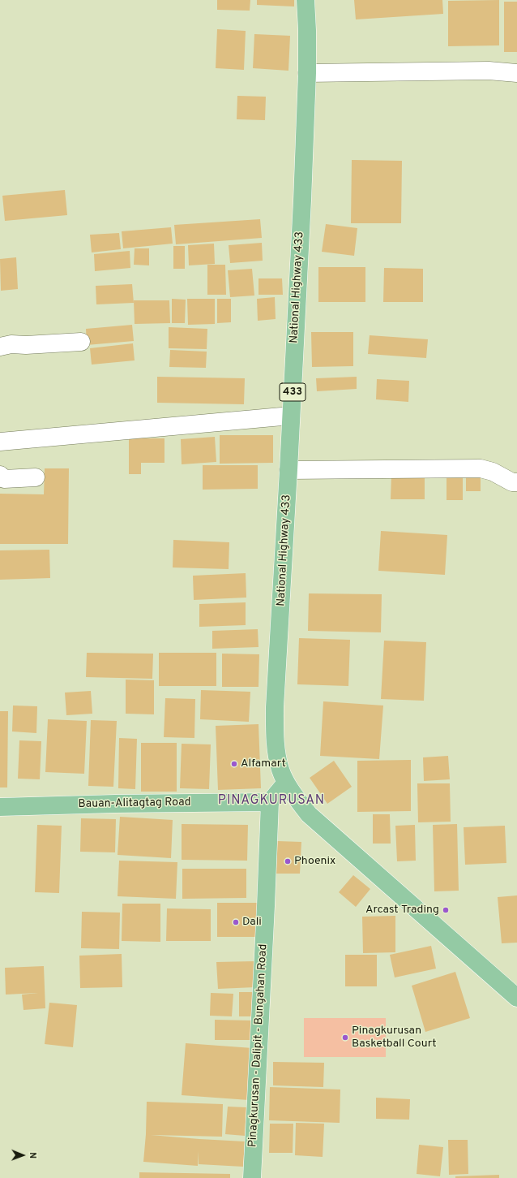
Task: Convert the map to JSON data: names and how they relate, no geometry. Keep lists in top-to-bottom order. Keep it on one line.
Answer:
{"streets":{"main road":["National Highway 433","433","Bauan-Alitagtag Road","Pinagkurusan - Dalipit - Bungahan Road"]},"crossings":[["Bauan-Alitagtag Road","Pinagkurusan - Dalipit - Bungahan Road"]],"districts":["PINAGKURUSAN"],"places":["Alfamart","Phoenix","Arcast Trading","Dali","Pinagkurusan Basketball Court"],"north":"right"}
